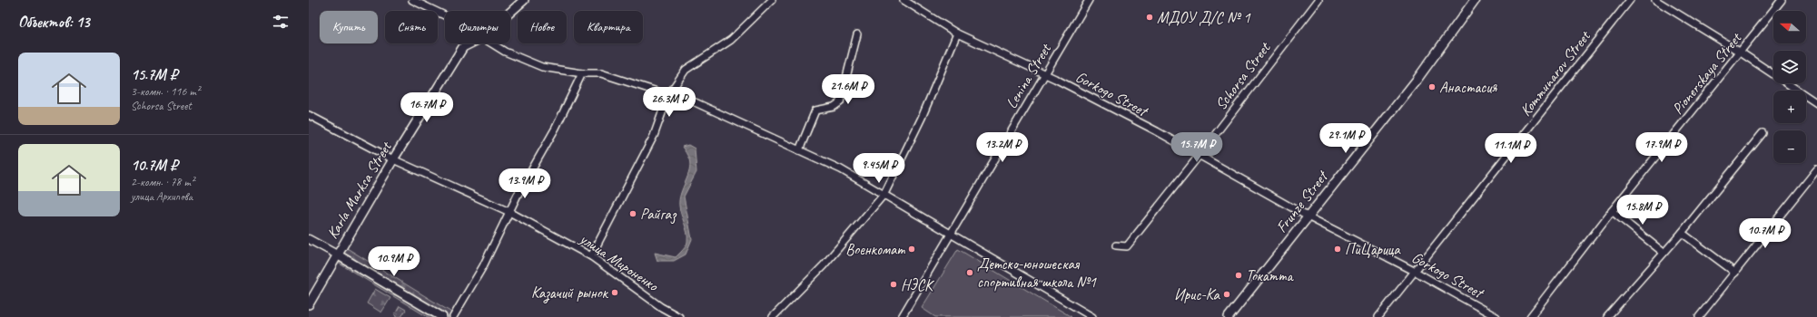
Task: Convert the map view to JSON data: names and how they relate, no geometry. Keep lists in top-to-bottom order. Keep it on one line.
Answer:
{"streets":{"main road":["Karla Marksa Street","Frunze Street"],"street":["Kommunarov Street","Pionerskaya Street","Lenina Street","Schorsa Street","Gorkogo Street","улица Мироненко"]},"crossings":[["Kommunarov Street","Gorkogo Street"],["Lenina Street","Gorkogo Street"],["Schorsa Street","Gorkogo Street"],["Gorkogo Street","Frunze Street"],["Karla Marksa Street","улица Мироненко"]],"places":["МДОУ Д/С № 1","Анастасия","Райгаз","Военкомат","ПиЦарица","Детско-юношеская спортивная школа №1","Токатта","НЭСК","Казачий рынок","Ирис-Ка"],"north":"left","page":{"heading":"Объектов: 13","map_buttons":["+","−"],"chip":["Купить","Снять","Фильтры","Новое","Квартира"],"list":[{"name":"15.7M ₽","note":"3-комн. · 116 m² · Schorsa Street"},{"name":"10.7M ₽","note":"2-комн. · 78 m² · улица Архипова"}],"price":["21.6M ₽","26.3M ₽","16.7M ₽","29.1M ₽","13.2M ₽","15.7M ₽","17.9M ₽","11.1M ₽","9.45M ₽","13.9M ₽","15.8M ₽","10.7M ₽","10.9M ₽"]}}
